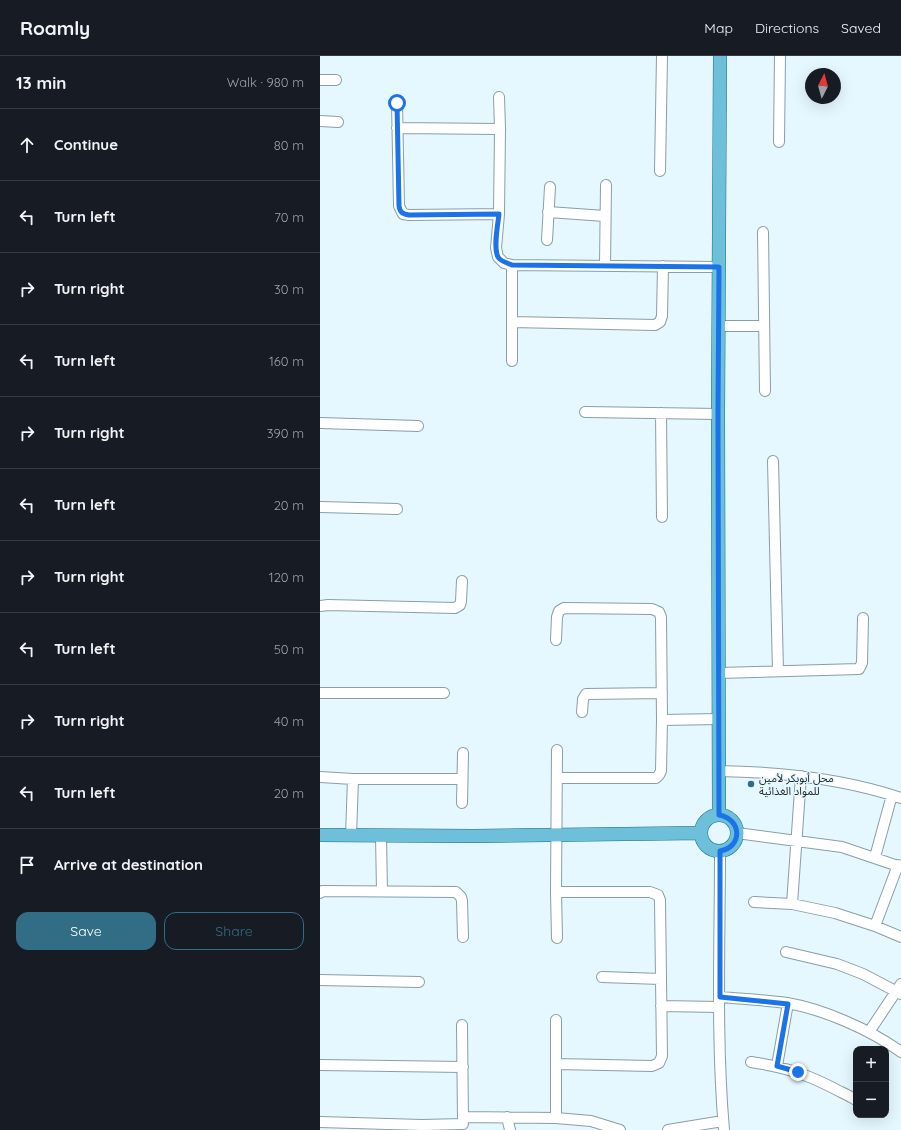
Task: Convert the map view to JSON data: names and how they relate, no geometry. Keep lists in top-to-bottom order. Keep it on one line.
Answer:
{"places":["محل أبوبكر لأمين للمواد الغذائية"],"north":"top","page":{"header":"Roamly","nav":["Map","Directions","Saved"],"heading":["13 min","Walk · 980 m"],"list":[["Continue","80 m"],["Turn left","70 m"],["Turn right","30 m"],["Turn left","160 m"],["Turn right","390 m"],["Turn left","20 m"],["Turn right","120 m"],["Turn left","50 m"],["Turn right","40 m"],["Turn left","20 m"],"Arrive at destination"],"buttons":["Save","Share"],"map_buttons":["+","−"]}}
